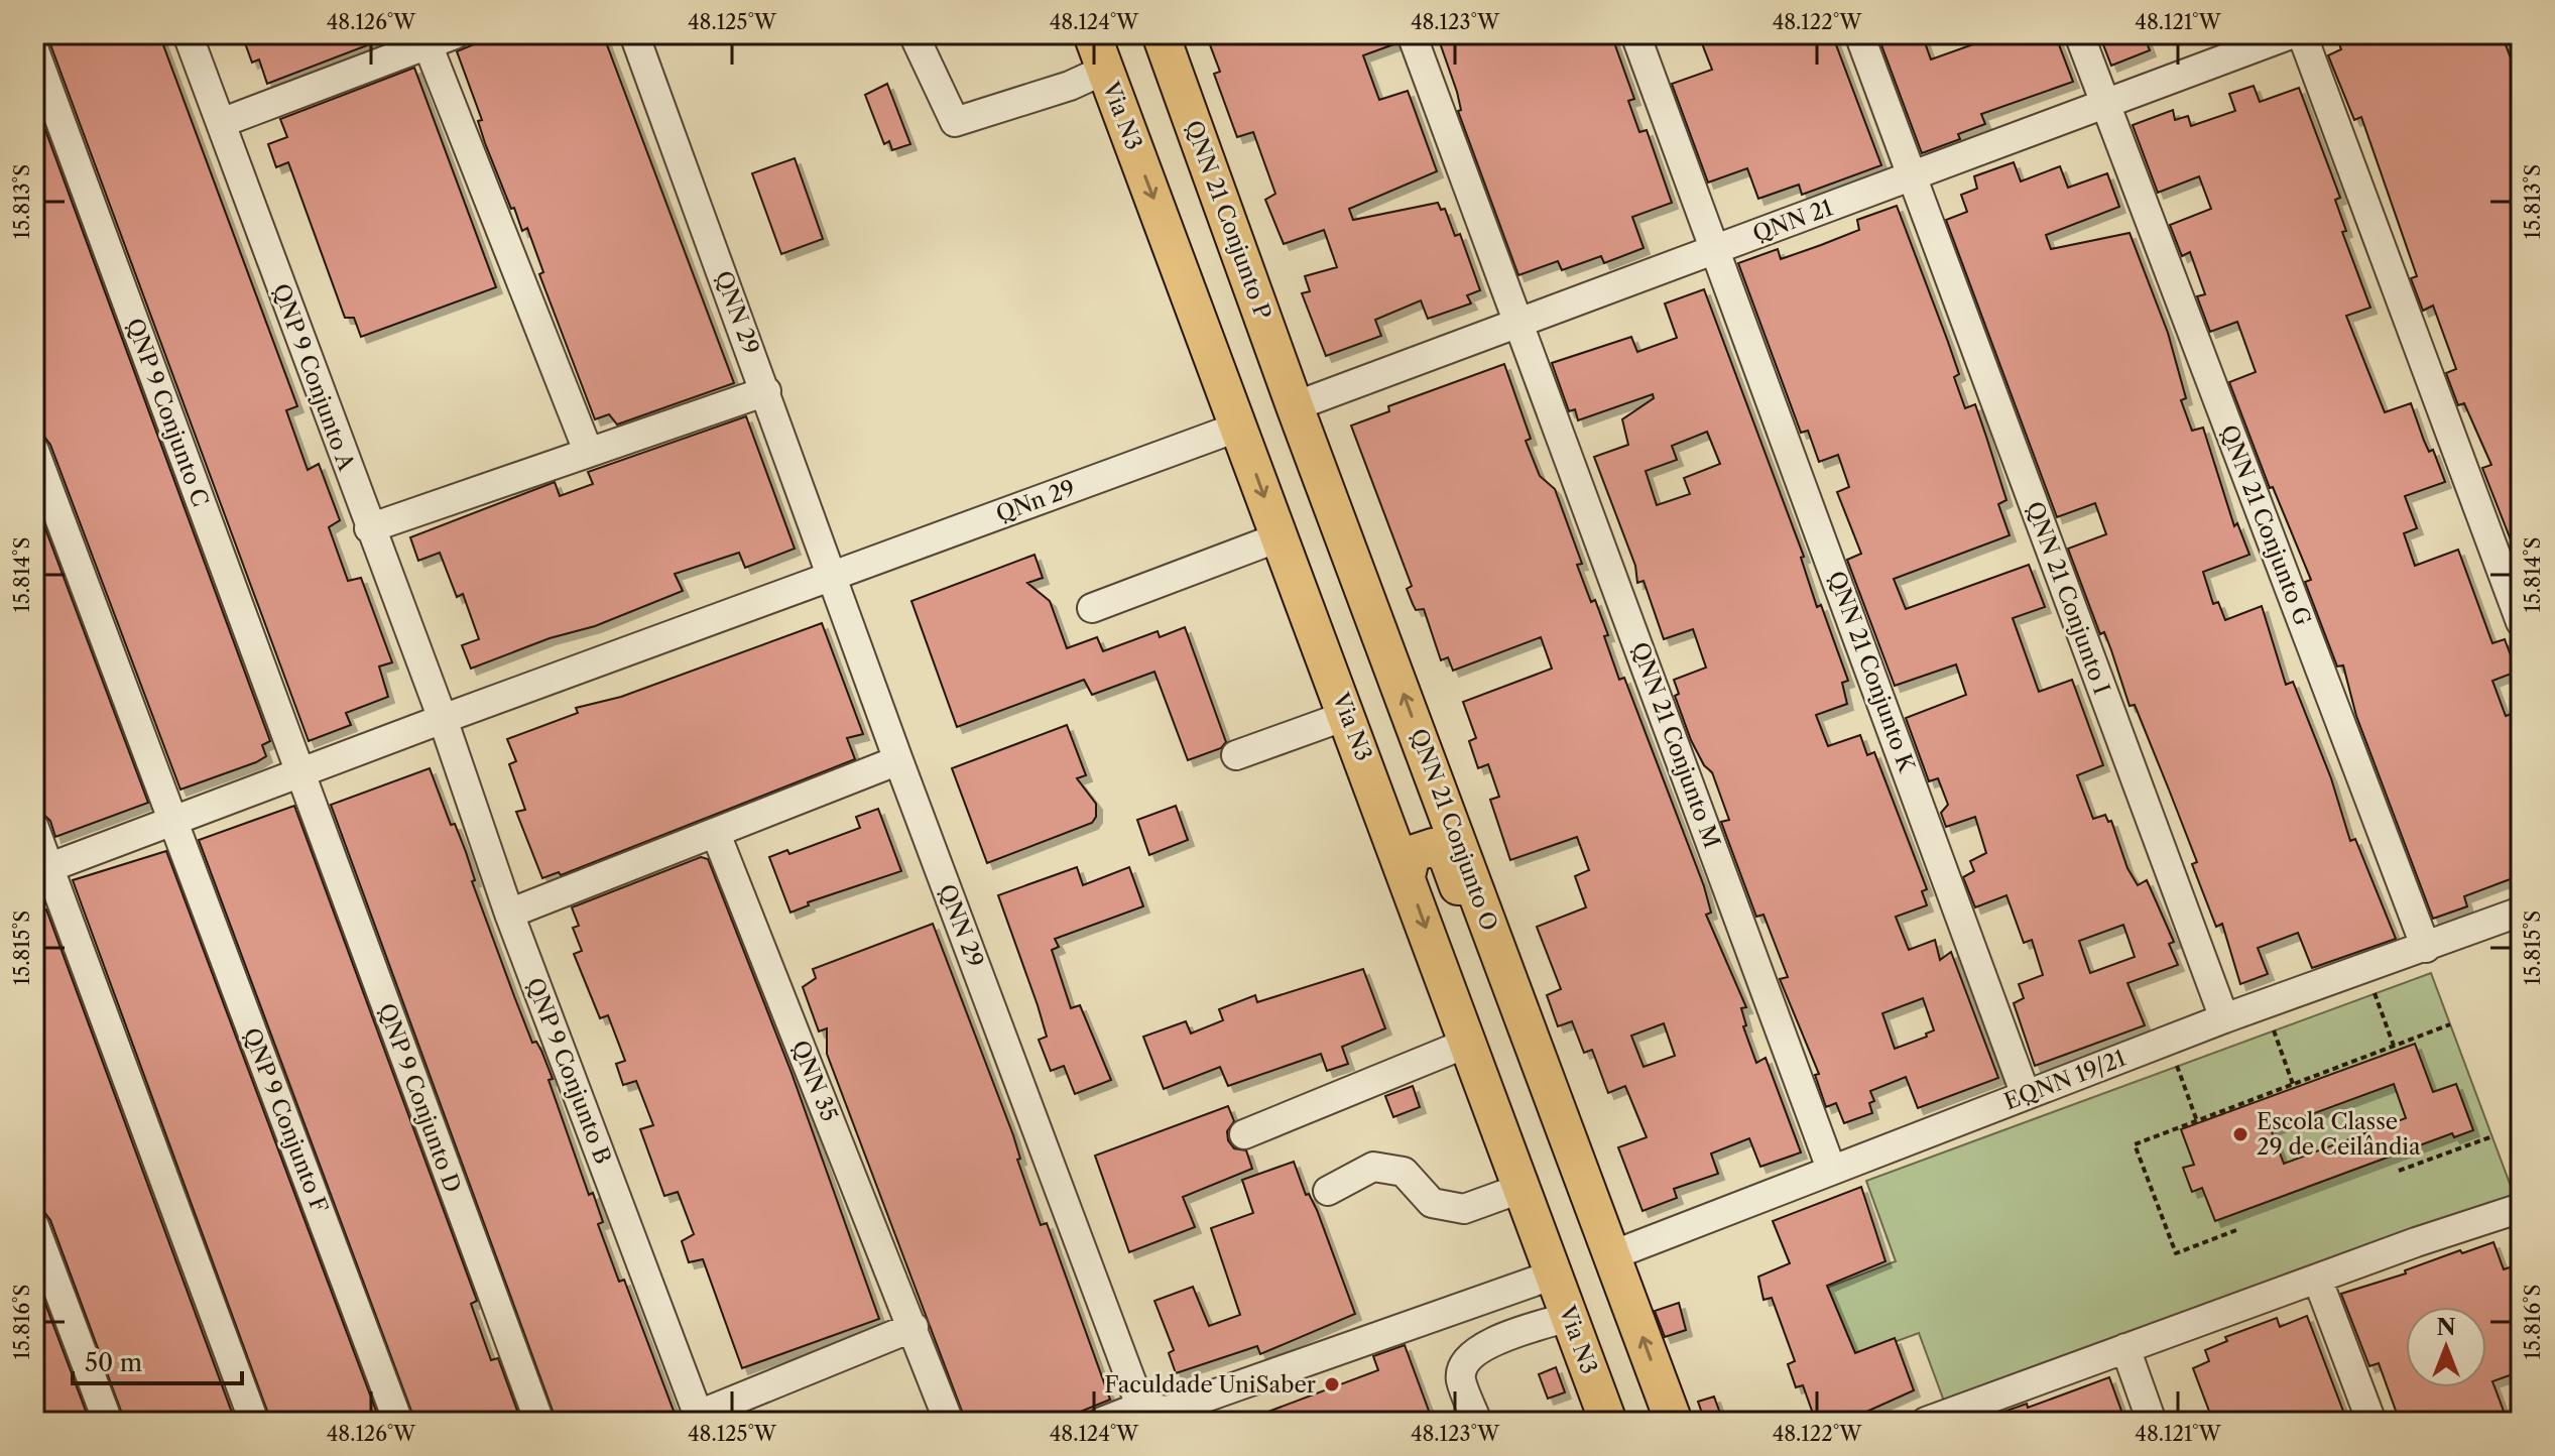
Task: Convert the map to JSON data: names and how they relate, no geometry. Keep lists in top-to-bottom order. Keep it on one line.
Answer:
{"streets":{"main road":["Via N3","QNN 21 Conjunto P","QNN 21 Conjunto O"],"street":["QNN 21","QNN 29","QNP 9 Conjunto A","QNP 9 Conjunto C","QNn 29","QNN 21 Conjunto G","QNN 21 Conjunto I","QNN 21 Conjunto K","QNN 21 Conjunto M","QNP 9 Conjunto B","EQNN 19/21","QNN 35","QNP 9 Conjunto D","QNP 9 Conjunto F"]},"crossings":[["Via N3","QNn 29"],["QNN 21 Conjunto P","QNN 21"],["QNN 21 Conjunto P","QNN 21 Conjunto O"],["QNN 21","QNN 21 Conjunto G"],["QNN 21","QNN 21 Conjunto I"],["QNN 21","QNN 21 Conjunto K"],["QNN 21","QNN 21 Conjunto M"],["QNN 21","QNN 21 Conjunto O"],["QNN 29","QNn 29"],["QNP 9 Conjunto A","QNP 9 Conjunto B"],["QNP 9 Conjunto C","QNP 9 Conjunto D"],["QNN 21 Conjunto G","EQNN 19/21"],["QNN 21 Conjunto I","EQNN 19/21"],["QNN 21 Conjunto K","EQNN 19/21"],["QNN 21 Conjunto M","EQNN 19/21"],["QNN 21 Conjunto O","EQNN 19/21"]],"one_way":["Via N3","QNN 21 Conjunto O"],"places":["Escola Classe 29 de Ceilândia","Faculdade UniSaber"],"scale_bar":"50 m","north":"top","coordinates":["48.126°W","48.125°W","48.124°W","48.123°W","48.122°W","48.121°W","15.813°S","15.814°S","15.815°S","15.816°S"]}
